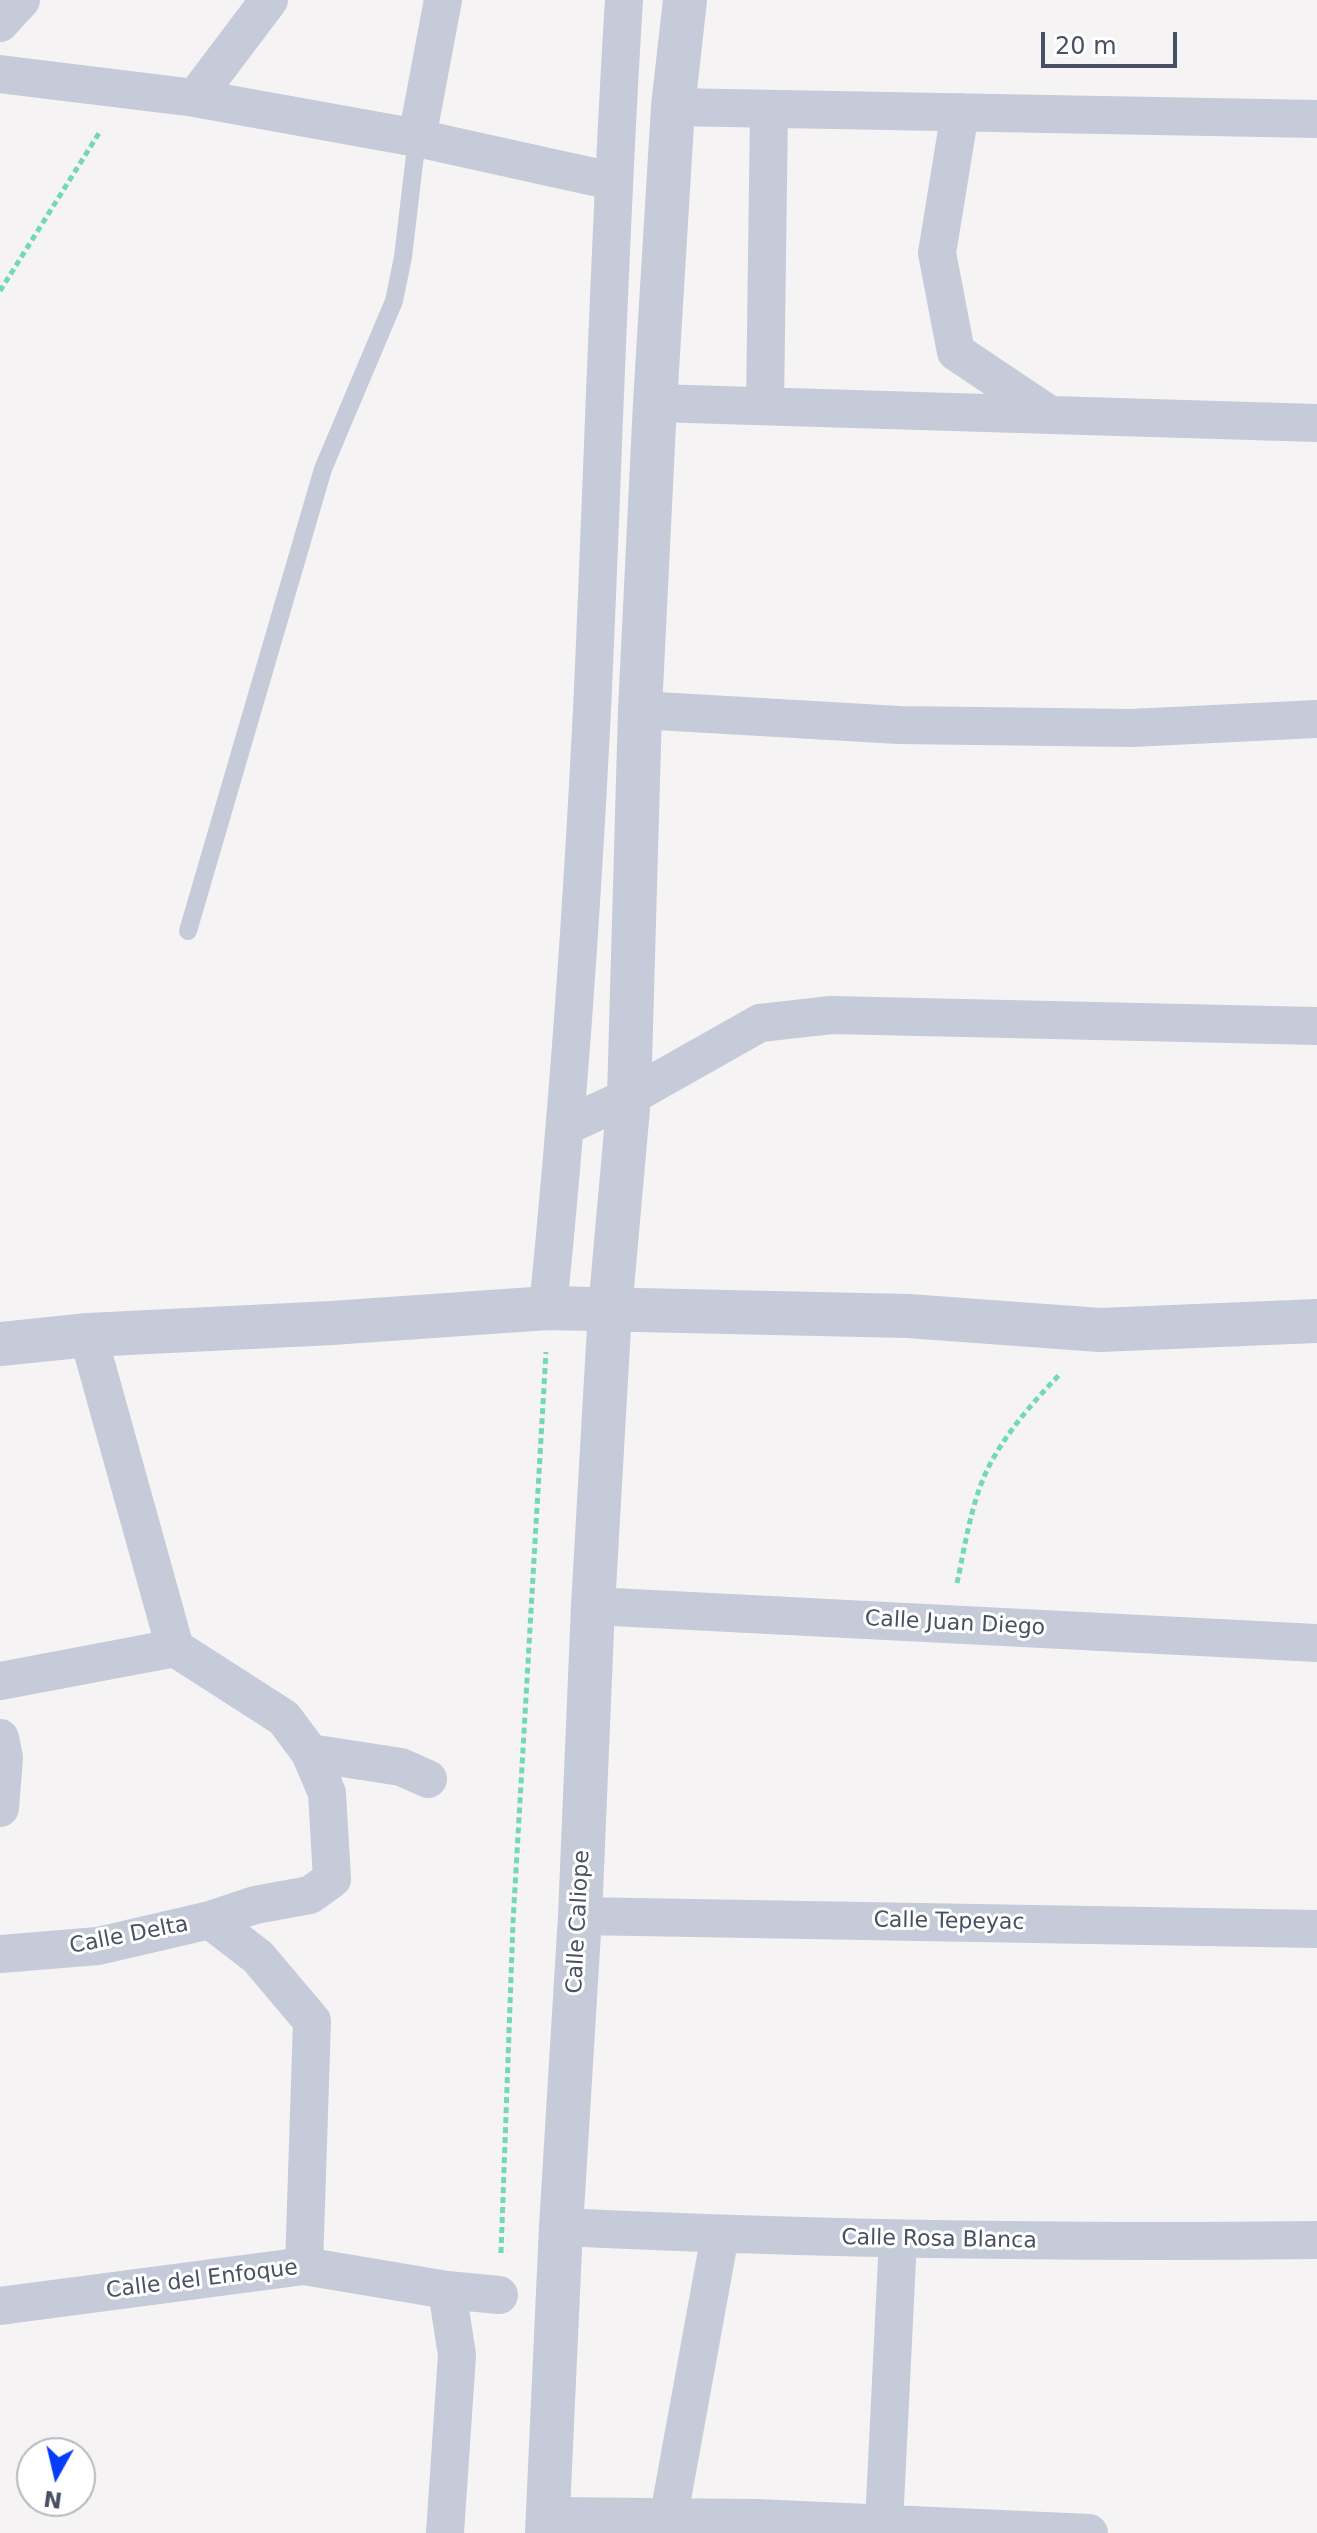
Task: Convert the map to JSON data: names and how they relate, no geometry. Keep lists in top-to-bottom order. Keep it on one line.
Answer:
{"streets":{"street":["Calle Juan Diego","Calle Caliope","Calle Tepeyac","Calle Delta","Calle Rosa Blanca","Calle del Enfoque"]},"crossings":[["Calle Juan Diego","Calle Caliope"],["Calle Caliope","Calle Tepeyac"],["Calle Caliope","Calle Rosa Blanca"]],"scale_bar":"20 m","north":"bottom"}
